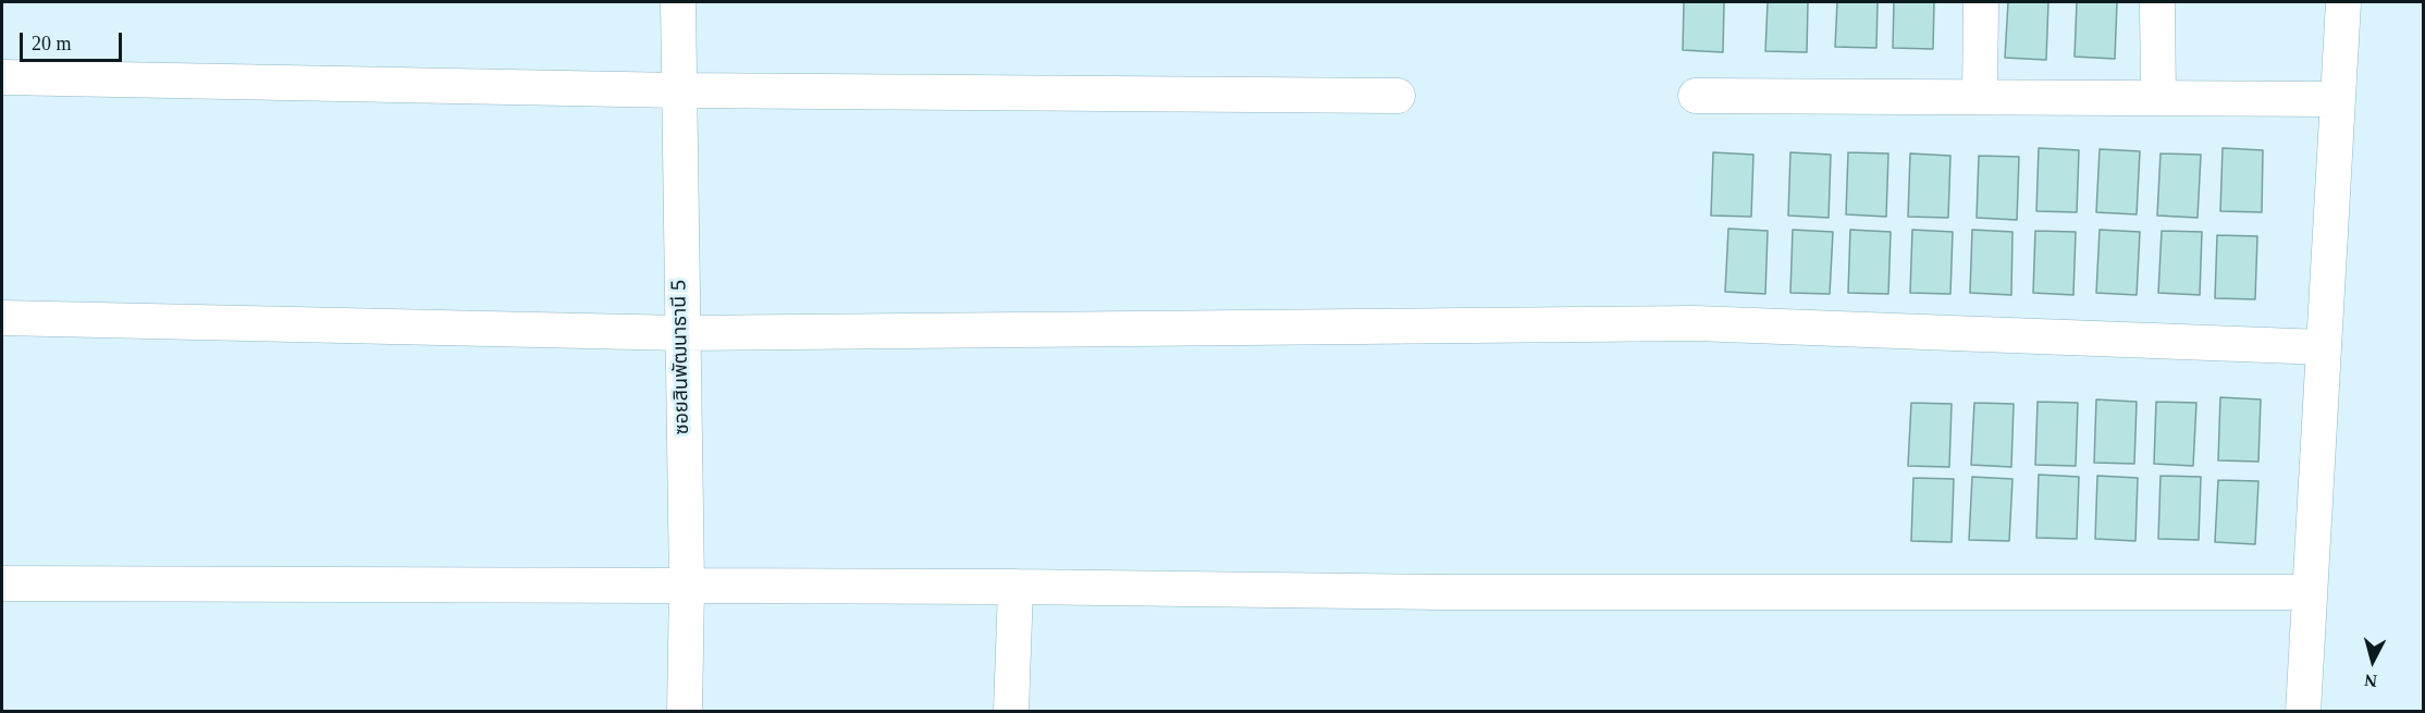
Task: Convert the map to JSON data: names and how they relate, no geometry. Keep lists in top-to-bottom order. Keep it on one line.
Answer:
{"streets":{"street":["ซอยสินพัฒนาธานี 5"]},"scale_bar":"20 m","north":"bottom"}
